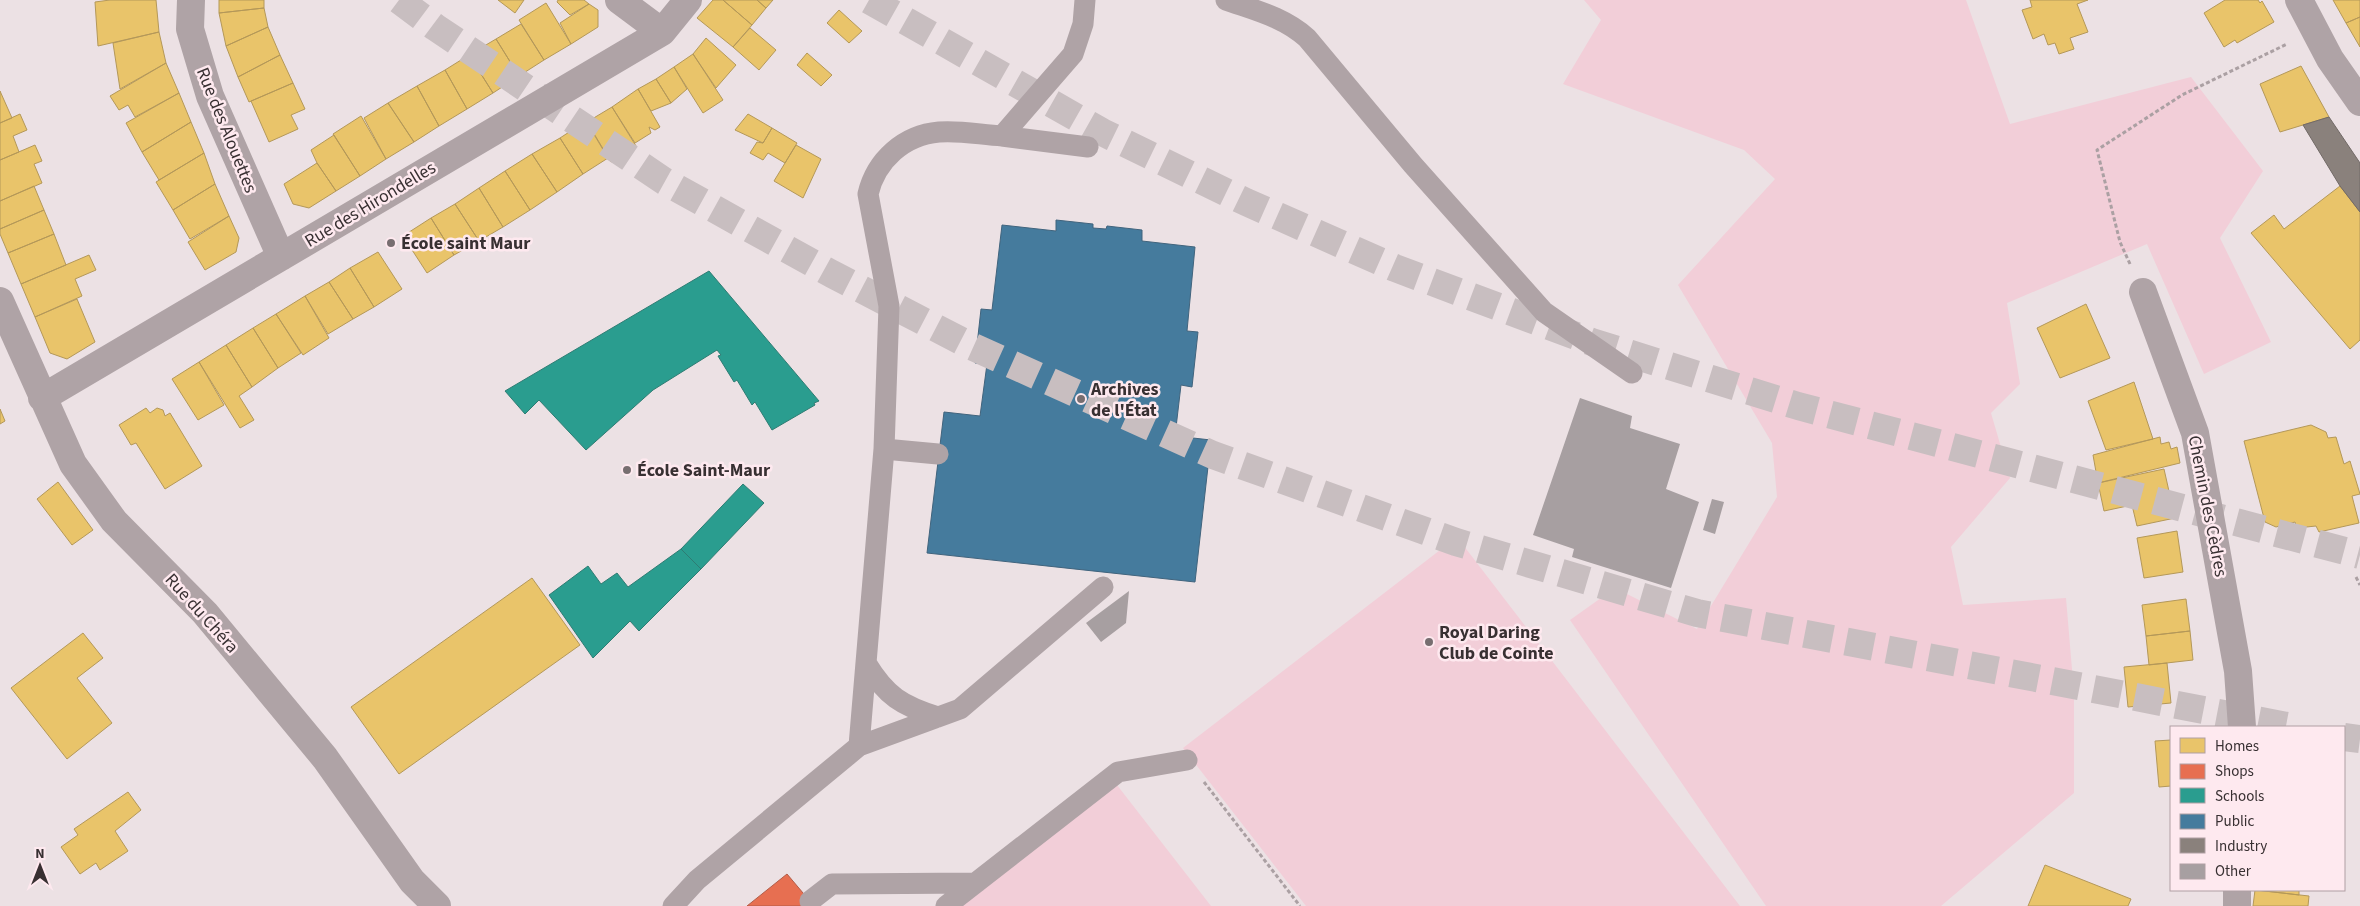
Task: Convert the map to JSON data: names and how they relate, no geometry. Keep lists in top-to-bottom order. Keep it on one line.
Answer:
{"streets":{"street":["Rue des Alouettes","Rue des Hirondelles","Chemin des Cèdres","Rue du Chéra"]},"crossings":[["Rue des Alouettes","Rue des Hirondelles"],["Rue des Hirondelles","Rue du Chéra"]],"places":["École saint Maur","Archives de l'État","École Saint-Maur","Royal Daring Club de Cointe"],"legend":["Homes","Shops","Schools","Public","Industry","Other"],"north":"top"}
